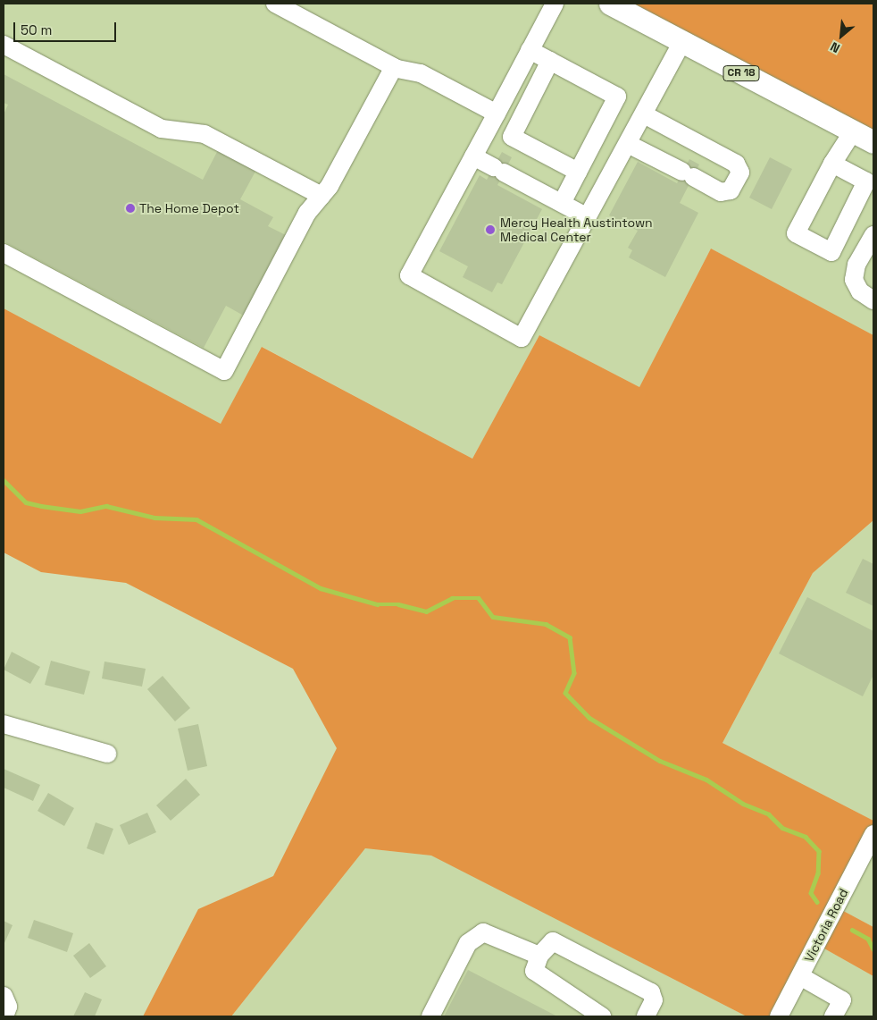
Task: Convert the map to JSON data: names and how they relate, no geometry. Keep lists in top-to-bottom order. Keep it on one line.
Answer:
{"streets":{"main road":["CR 18"],"street":["Victoria Road"]},"places":["The Home Depot","Mercy Health Austintown Medical Center"],"scale_bar":"50 m","north":"bottom left"}
